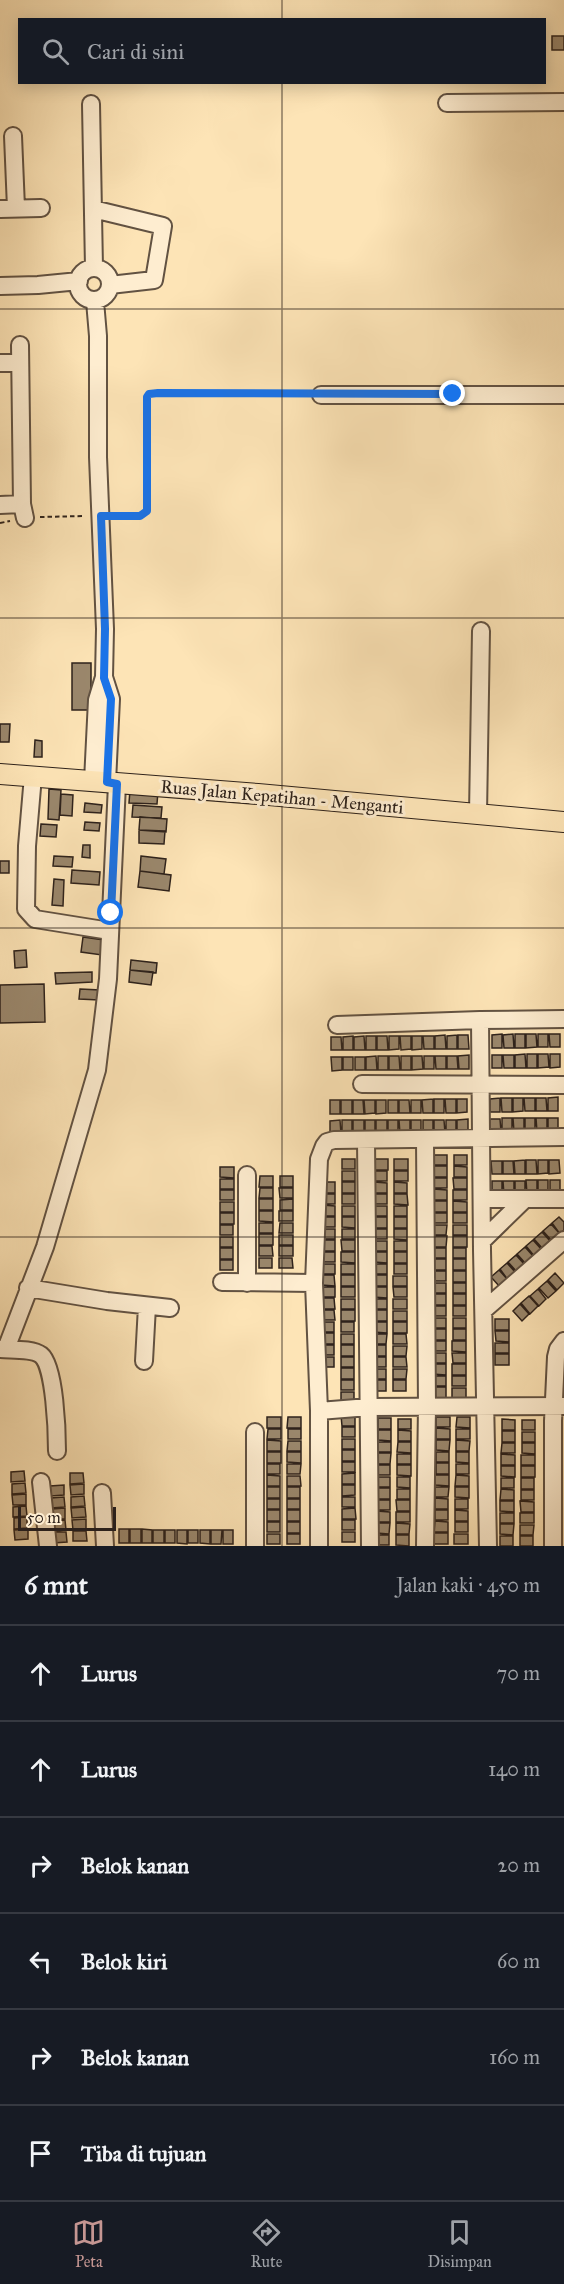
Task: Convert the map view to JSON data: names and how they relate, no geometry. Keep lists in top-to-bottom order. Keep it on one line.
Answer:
{"streets":{"main road":["Ruas Jalan Kepatihan - Menganti"]},"scale_bar":"50 m","page":{"search":"Cari di sini","scale":"50 m","heading":["6 mnt","Jalan kaki · 450 m"],"list":[["Lurus","70 m"],["Lurus","140 m"],["Belok kanan","20 m"],["Belok kiri","60 m"],["Belok kanan","160 m"],"Tiba di tujuan"],"nav":["Peta","Rute","Disimpan"]}}
